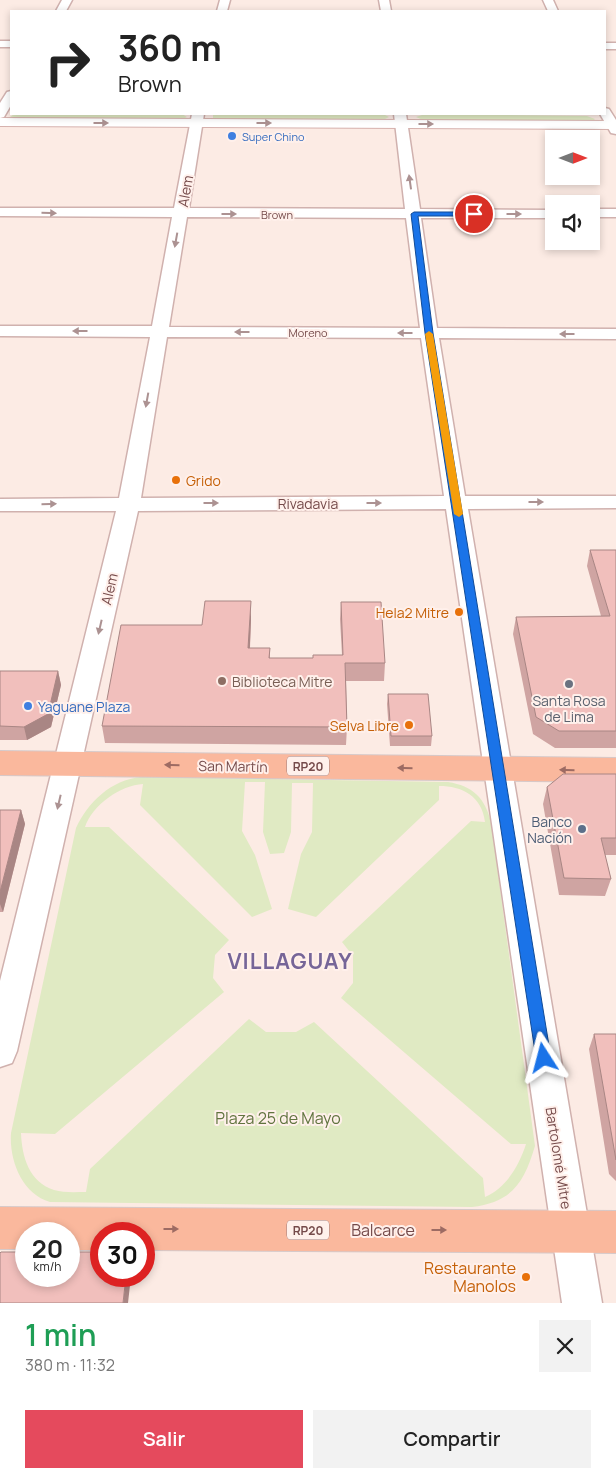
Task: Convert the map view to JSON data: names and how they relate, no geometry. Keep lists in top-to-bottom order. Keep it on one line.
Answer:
{"streets":{"main road":["San Martín","RP20","Balcarce"],"street":["Alem","Brown","Moreno","Rivadavia","Bartolomé Mitre"]},"crossings":[["Alem","Brown"],["Alem","Moreno"],["Alem","Rivadavia"],["Alem","San Martín"],["Brown","Bartolomé Mitre"],["Moreno","Bartolomé Mitre"],["Rivadavia","Bartolomé Mitre"],["San Martín","Bartolomé Mitre"],["Bartolomé Mitre","Balcarce"]],"one_way":["Alem","Rivadavia","San Martín","Balcarce"],"districts":["VILLAGUAY"],"parks":["Plaza 25 de Mayo"],"places":["Super Chino","Grido","Hela2 Mitre","Biblioteca Mitre","Santa Rosa de Lima","Yaguane Plaza","Selva Libre","Banco Nación","Restaurante Manolos"],"north":"right","page":{"turn":["360 m","Brown"],"speed":"20 km/h","limit":"30","heading":["1 min","380 m · 11:32"],"buttons":["Salir","Compartir"]}}
